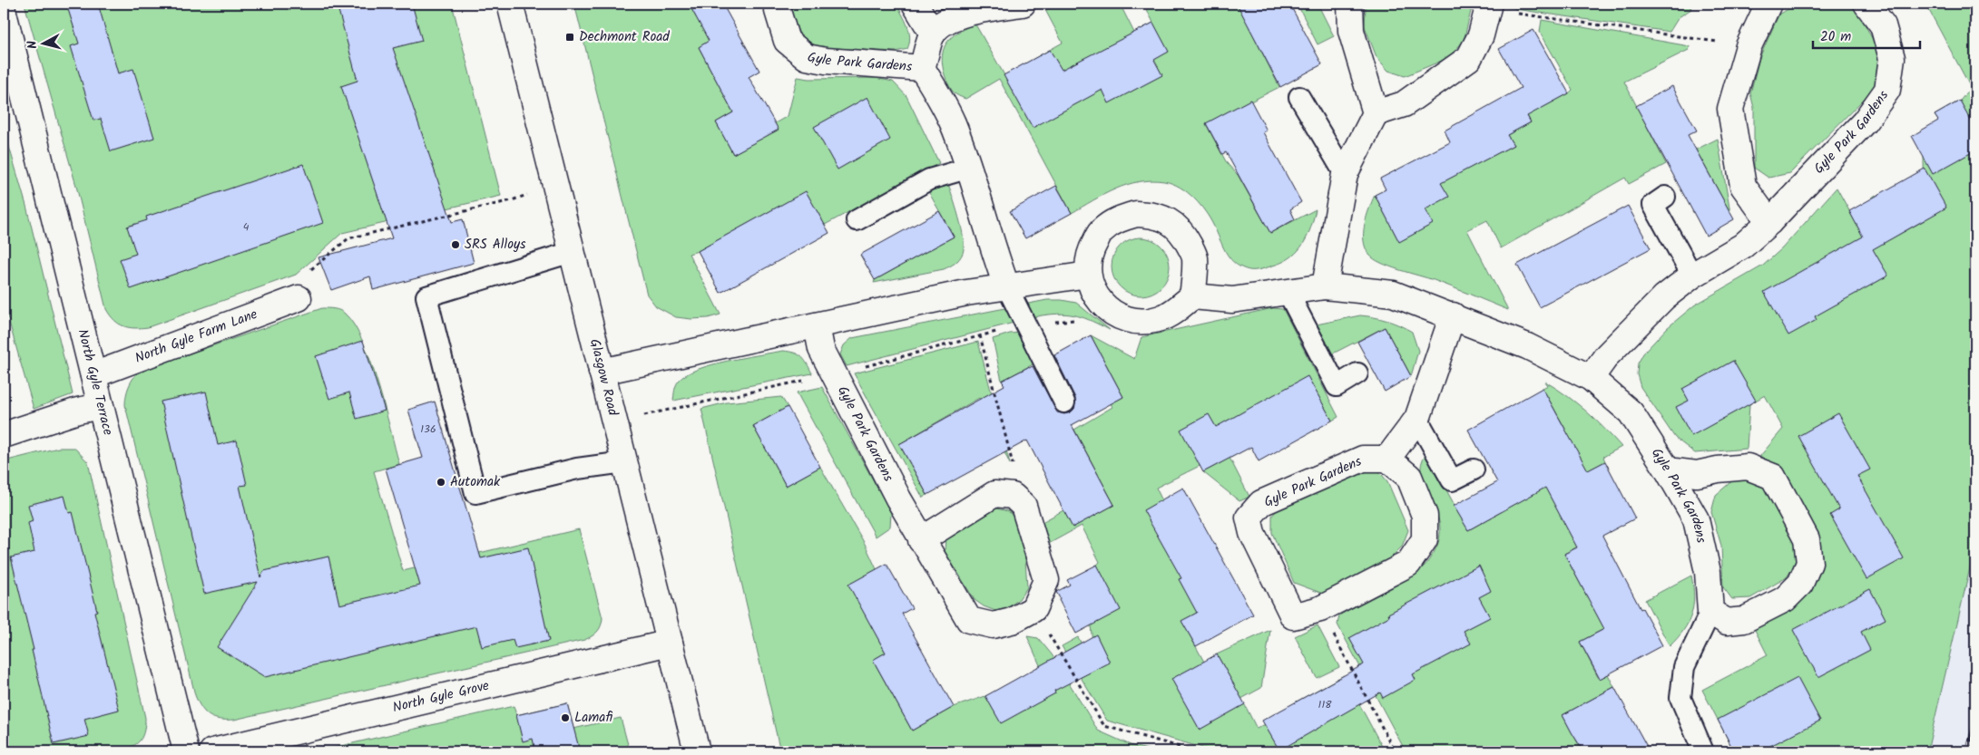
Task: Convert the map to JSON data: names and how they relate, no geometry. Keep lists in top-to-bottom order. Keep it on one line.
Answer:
{"streets":{"street":["Gyle Park Gardens","North Gyle Farm Lane","Glasgow Road","North Gyle Terrace","North Gyle Grove"]},"crossings":[["North Gyle Farm Lane","North Gyle Terrace"],["Glasgow Road","North Gyle Grove"]],"places":{"transit":["Dechmont Road"],"other":["SRS Alloys","Automak","Lamafi"]},"house_numbers":["4","136","118"],"scale_bar":"20 m","north":"left"}
